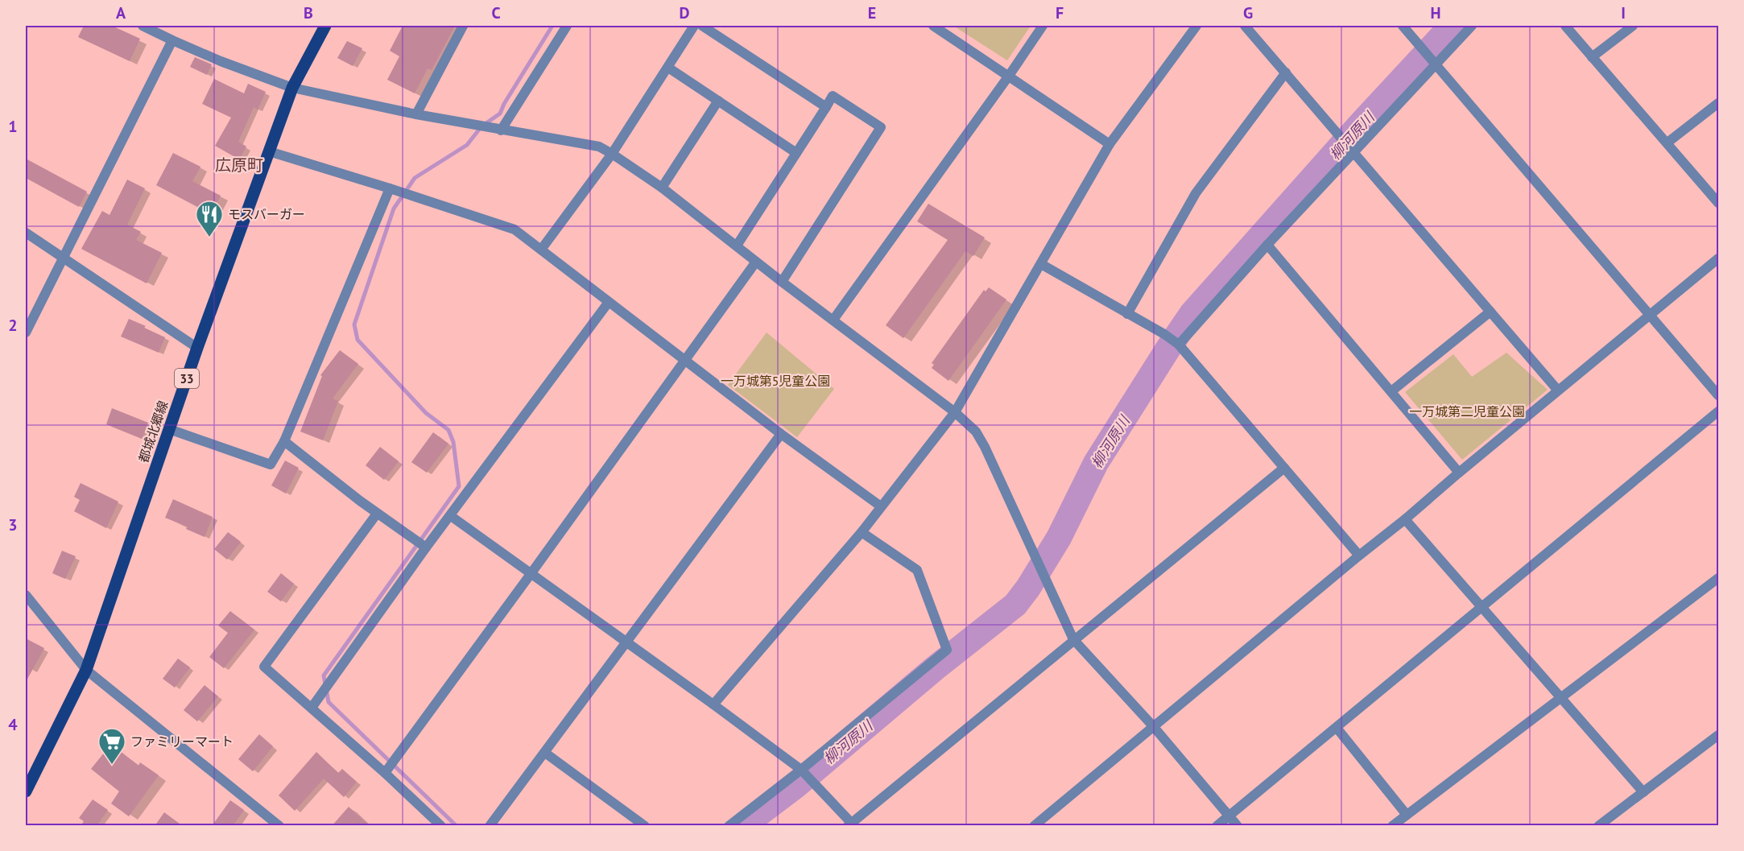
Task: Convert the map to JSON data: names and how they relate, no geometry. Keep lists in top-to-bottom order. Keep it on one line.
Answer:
{"streets":{"main road":["33","都城北郷線"]},"districts":["広原町"],"water":["柳河原川"],"parks":["一万城第5児童公園","一万城第二児童公園"],"places":{"restaurant":["モスバーガー"],"supermarket":["ファミリーマート"]},"grid":{"columns":["A","B","C","D","E","F","G","H","I"],"rows":["1","2","3","4"]}}
